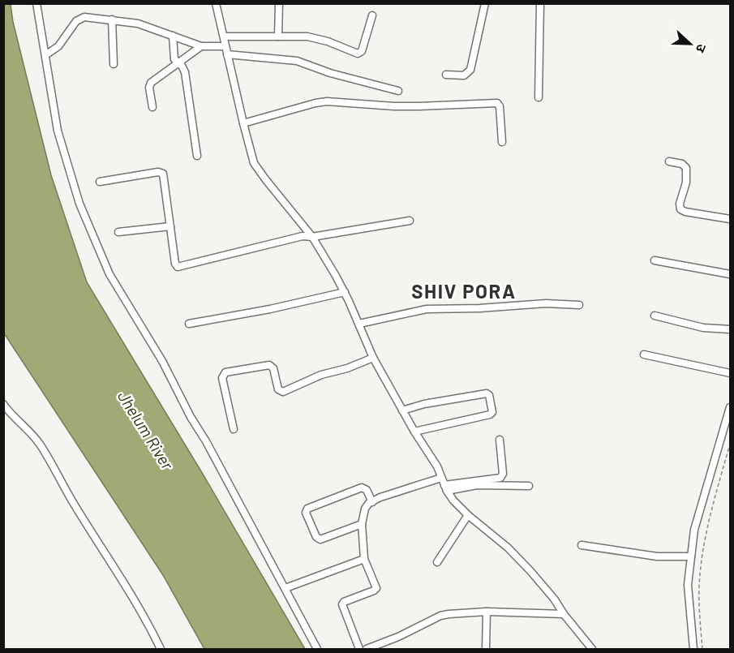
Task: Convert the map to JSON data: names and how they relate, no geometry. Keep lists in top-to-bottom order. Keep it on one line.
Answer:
{"districts":["SHIV PORA"],"water":["Jhelum River"],"north":"right"}
